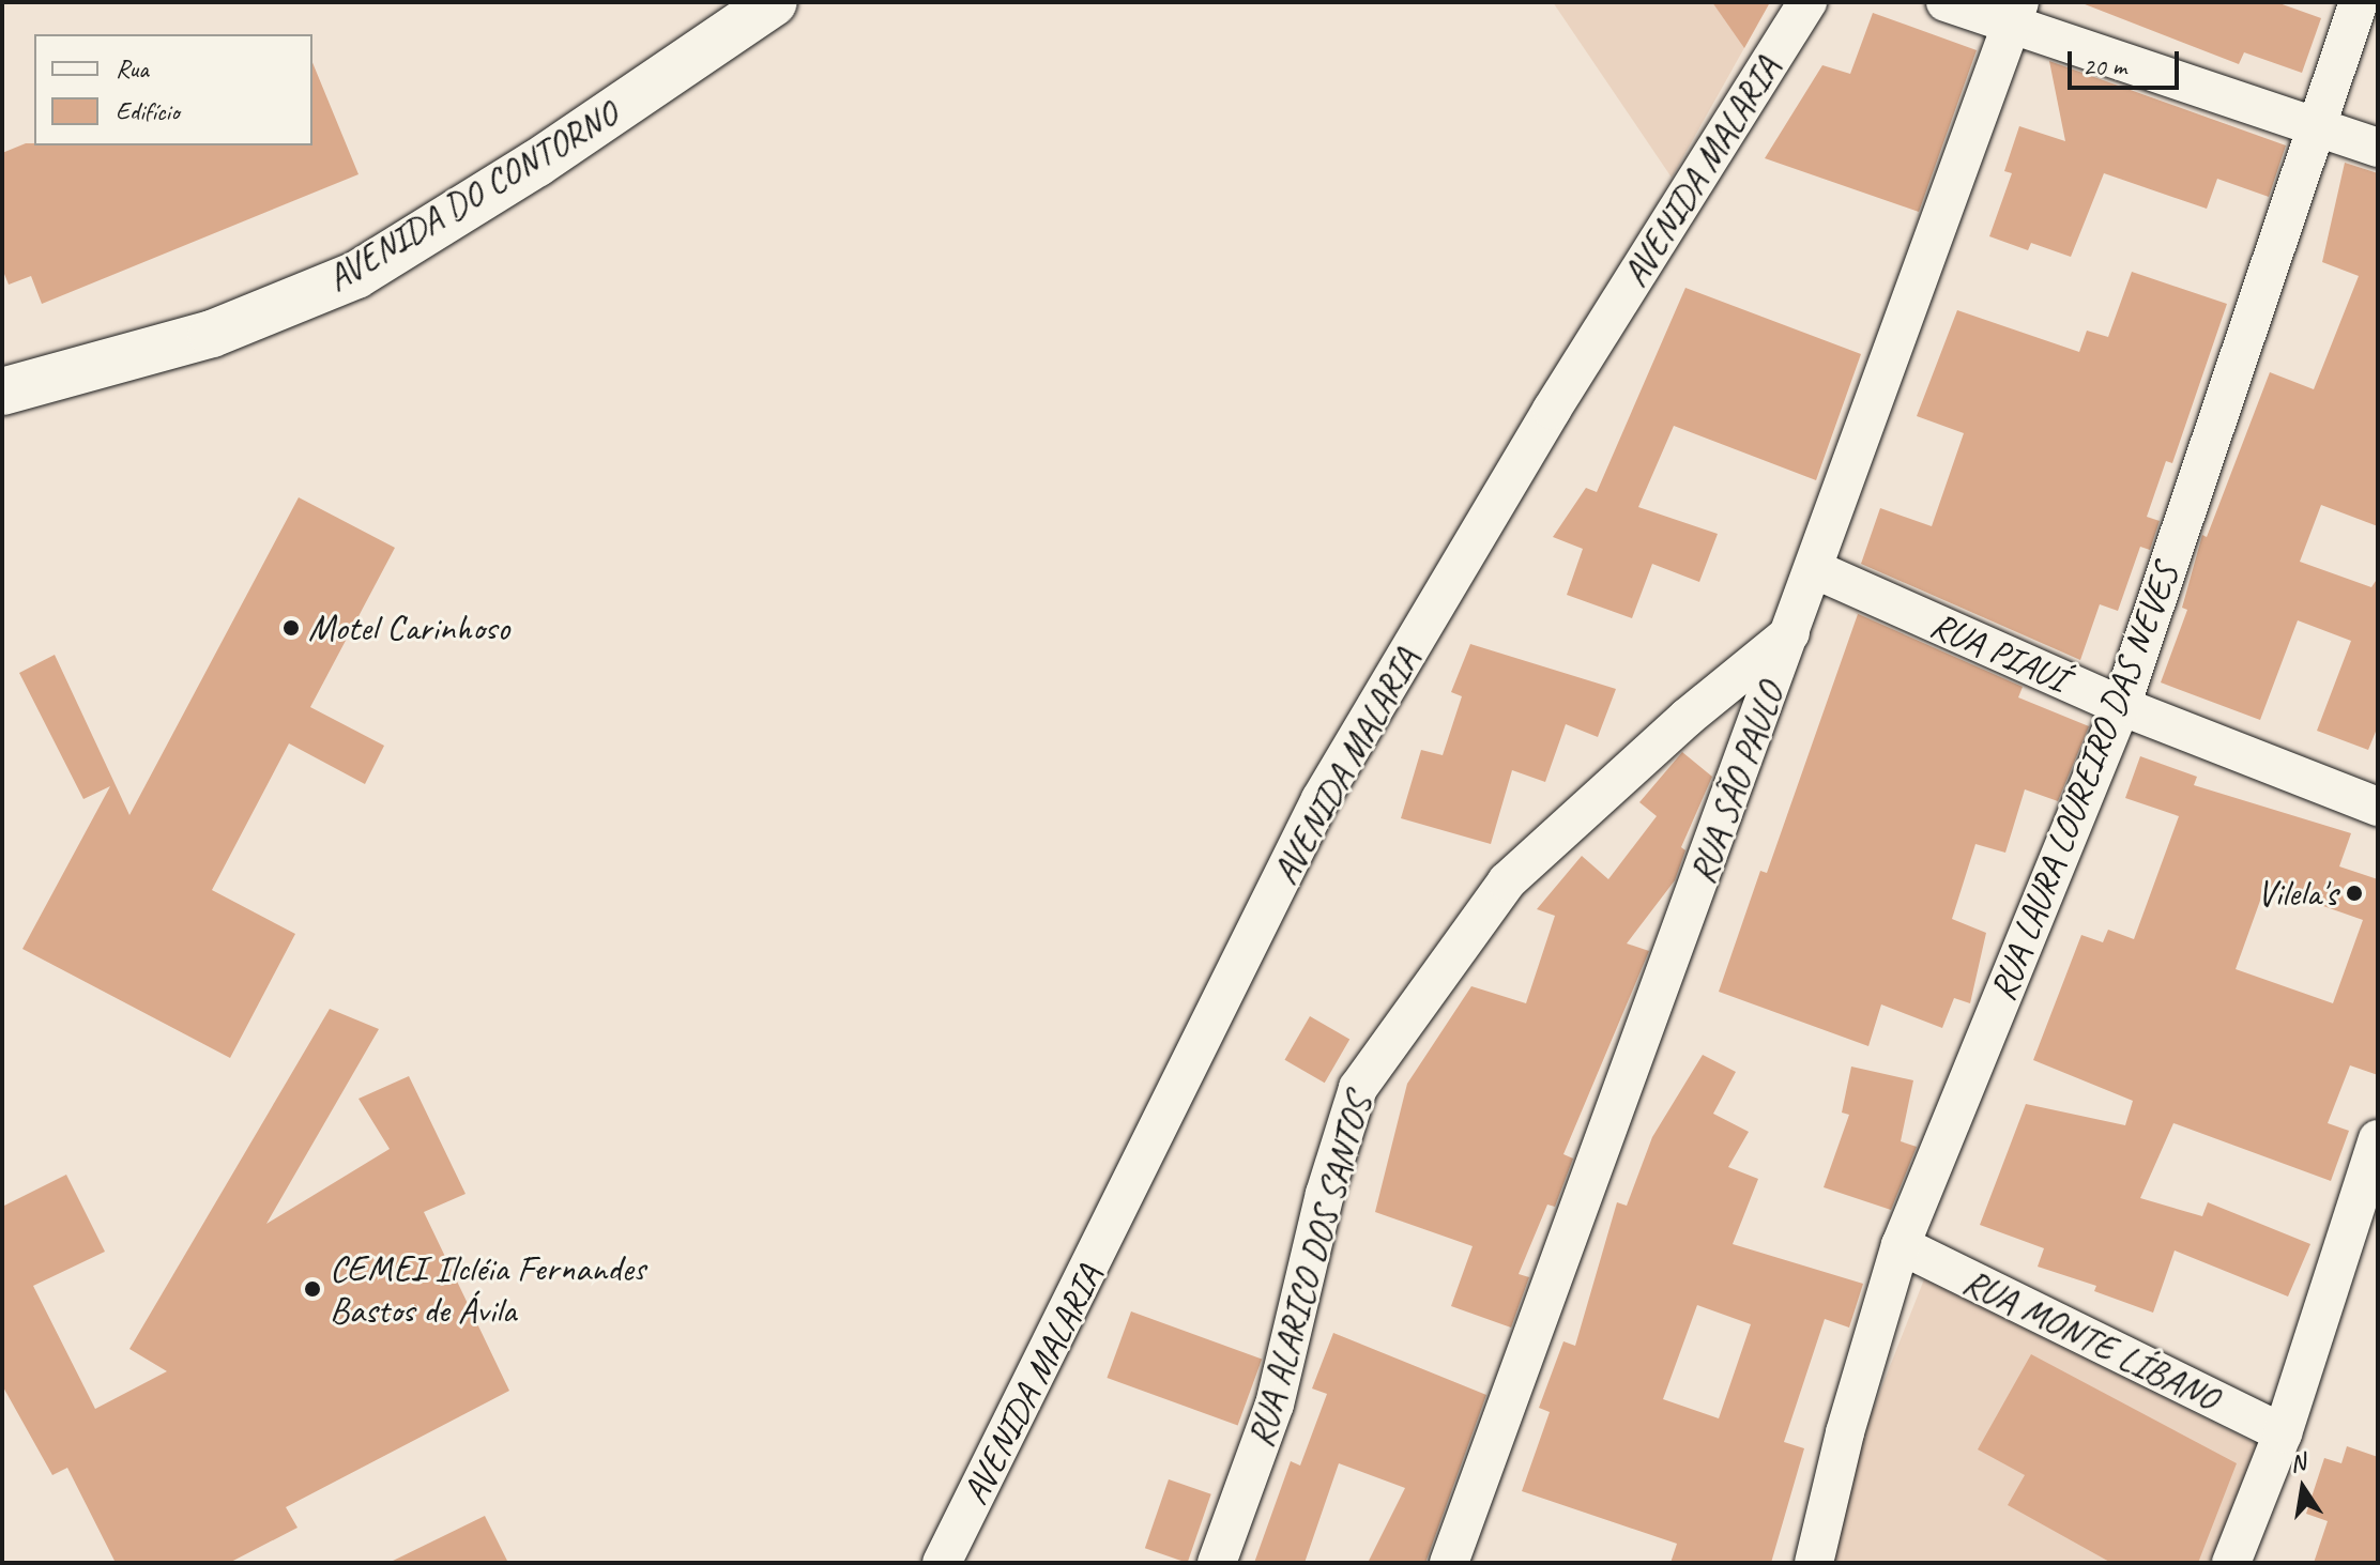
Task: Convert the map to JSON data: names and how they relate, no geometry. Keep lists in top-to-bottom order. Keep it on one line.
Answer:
{"streets":{"main road":["AVENIDA DO CONTORNO"],"street":["AVENIDA MALARIA","RUA PIAUÍ","RUA LAURA LOUREIRO DAS NEVES","RUA SÃO PAULO","RUA ALARICO DOS SANTOS","RUA MONTE LÍBANO"]},"crossings":[["RUA PIAUÍ","RUA LAURA LOUREIRO DAS NEVES"],["RUA PIAUÍ","RUA SÃO PAULO"],["RUA LAURA LOUREIRO DAS NEVES","RUA MONTE LÍBANO"],["RUA SÃO PAULO","RUA ALARICO DOS SANTOS"]],"places":["Motel Carinhoso","Vilela's","CEMEI Ilcléia Fernandes Bastos de Ávila"],"legend":["Rua","Edifício"],"scale_bar":"20 m","north":"top"}
